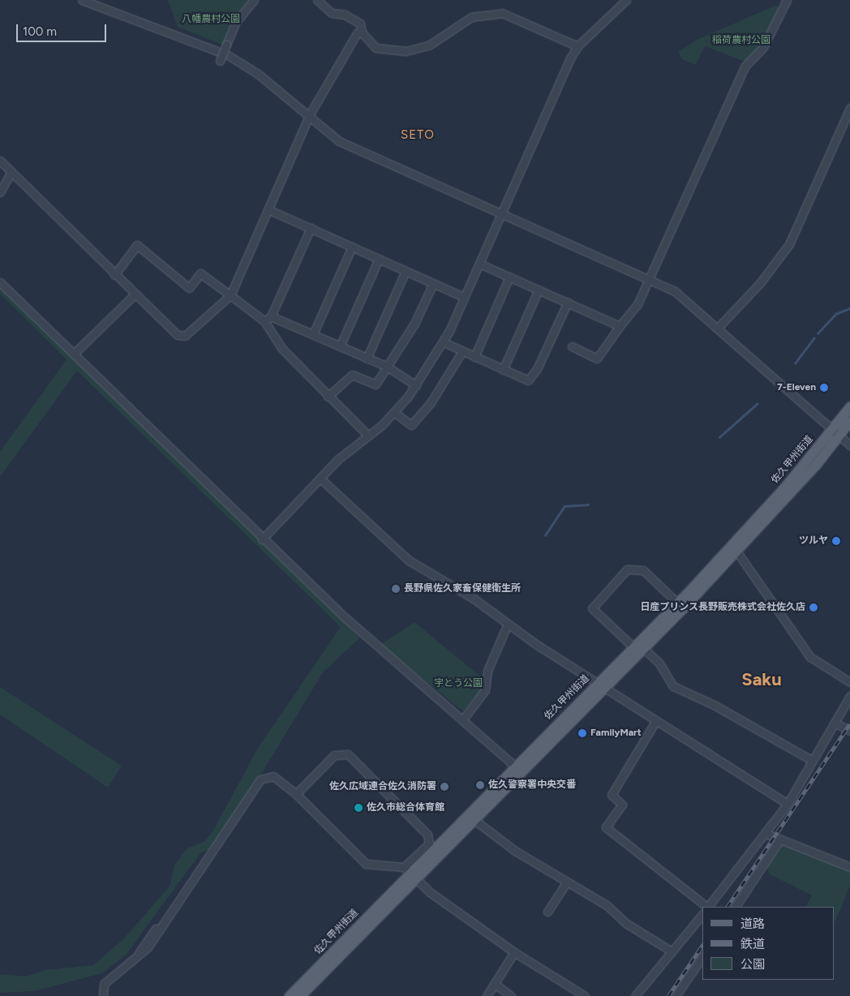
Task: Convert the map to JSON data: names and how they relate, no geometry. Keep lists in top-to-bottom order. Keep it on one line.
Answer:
{"streets":{"main road":["佐久甲州街道"]},"districts":["SETO","Saku"],"parks":["八幡農村公園","稲荷農村公園","宇とう公園"],"places":["7-Eleven","ツルヤ","長野県佐久家畜保健衛生所","日産プリンス長野販売株式会社佐久店","FamilyMart","佐久警察署中央交番","佐久広域連合佐久消防署","佐久市総合体育館"],"legend":["道路","鉄道","公園"],"scale_bar":"100 m"}
